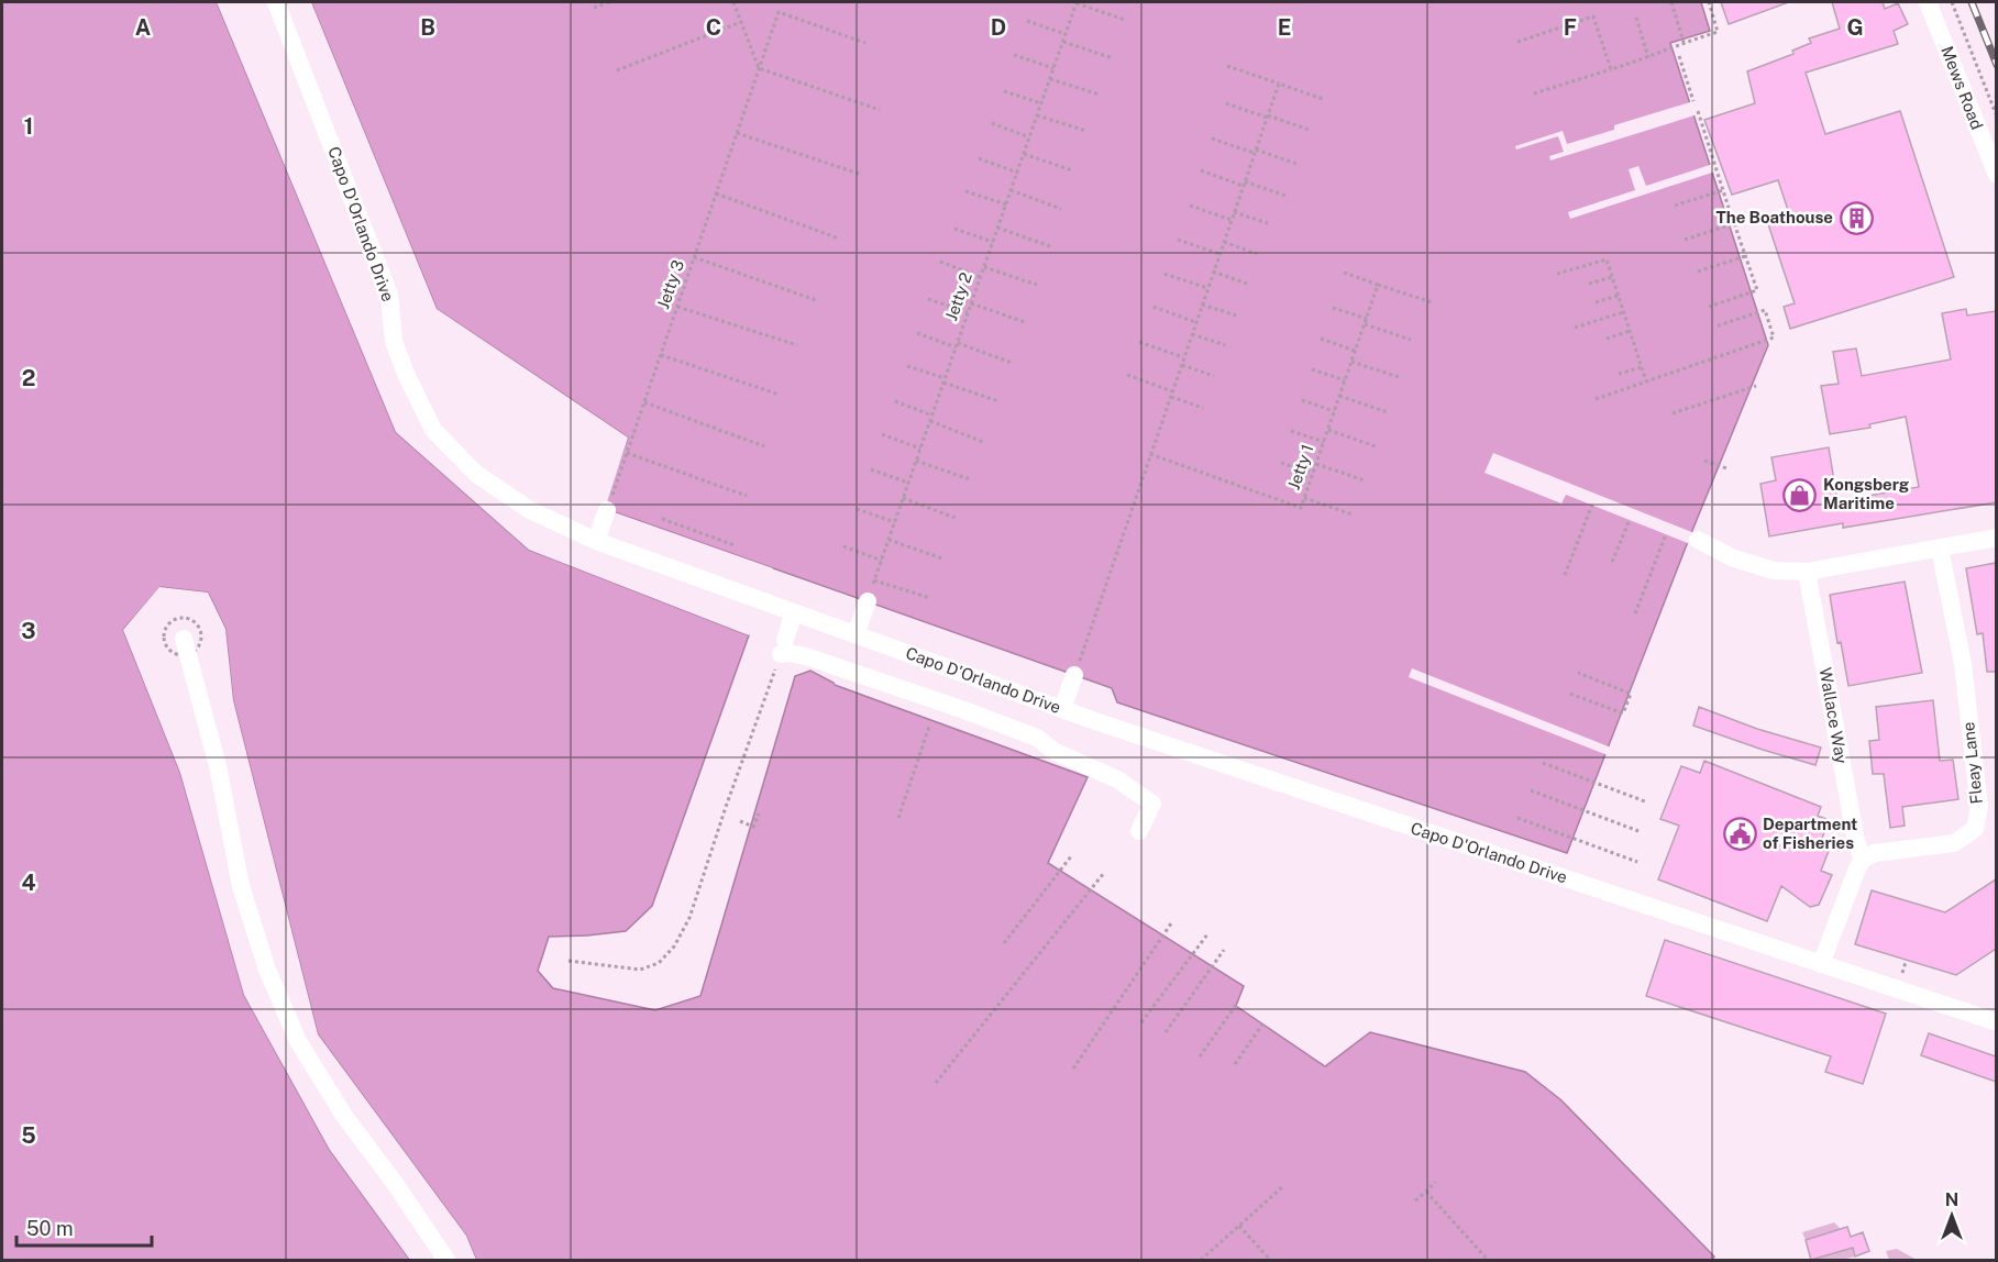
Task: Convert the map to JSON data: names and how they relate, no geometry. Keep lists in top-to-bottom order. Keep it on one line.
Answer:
{"streets":{"street":["Mews Road","Capo D'Orlando Drive","Wallace Way","Fleay Lane"],"path":["Jetty 3","Jetty 2","Jetty 1"]},"crossings":[["Wallace Way","Fleay Lane"]],"places":{"building":["The Boathouse"],"shop":["Kongsberg Maritime"],"public building":["Department of Fisheries"]},"scale_bar":"50 m","north":"top","grid":{"columns":["A","B","C","D","E","F","G"],"rows":["1","2","3","4","5"]}}
